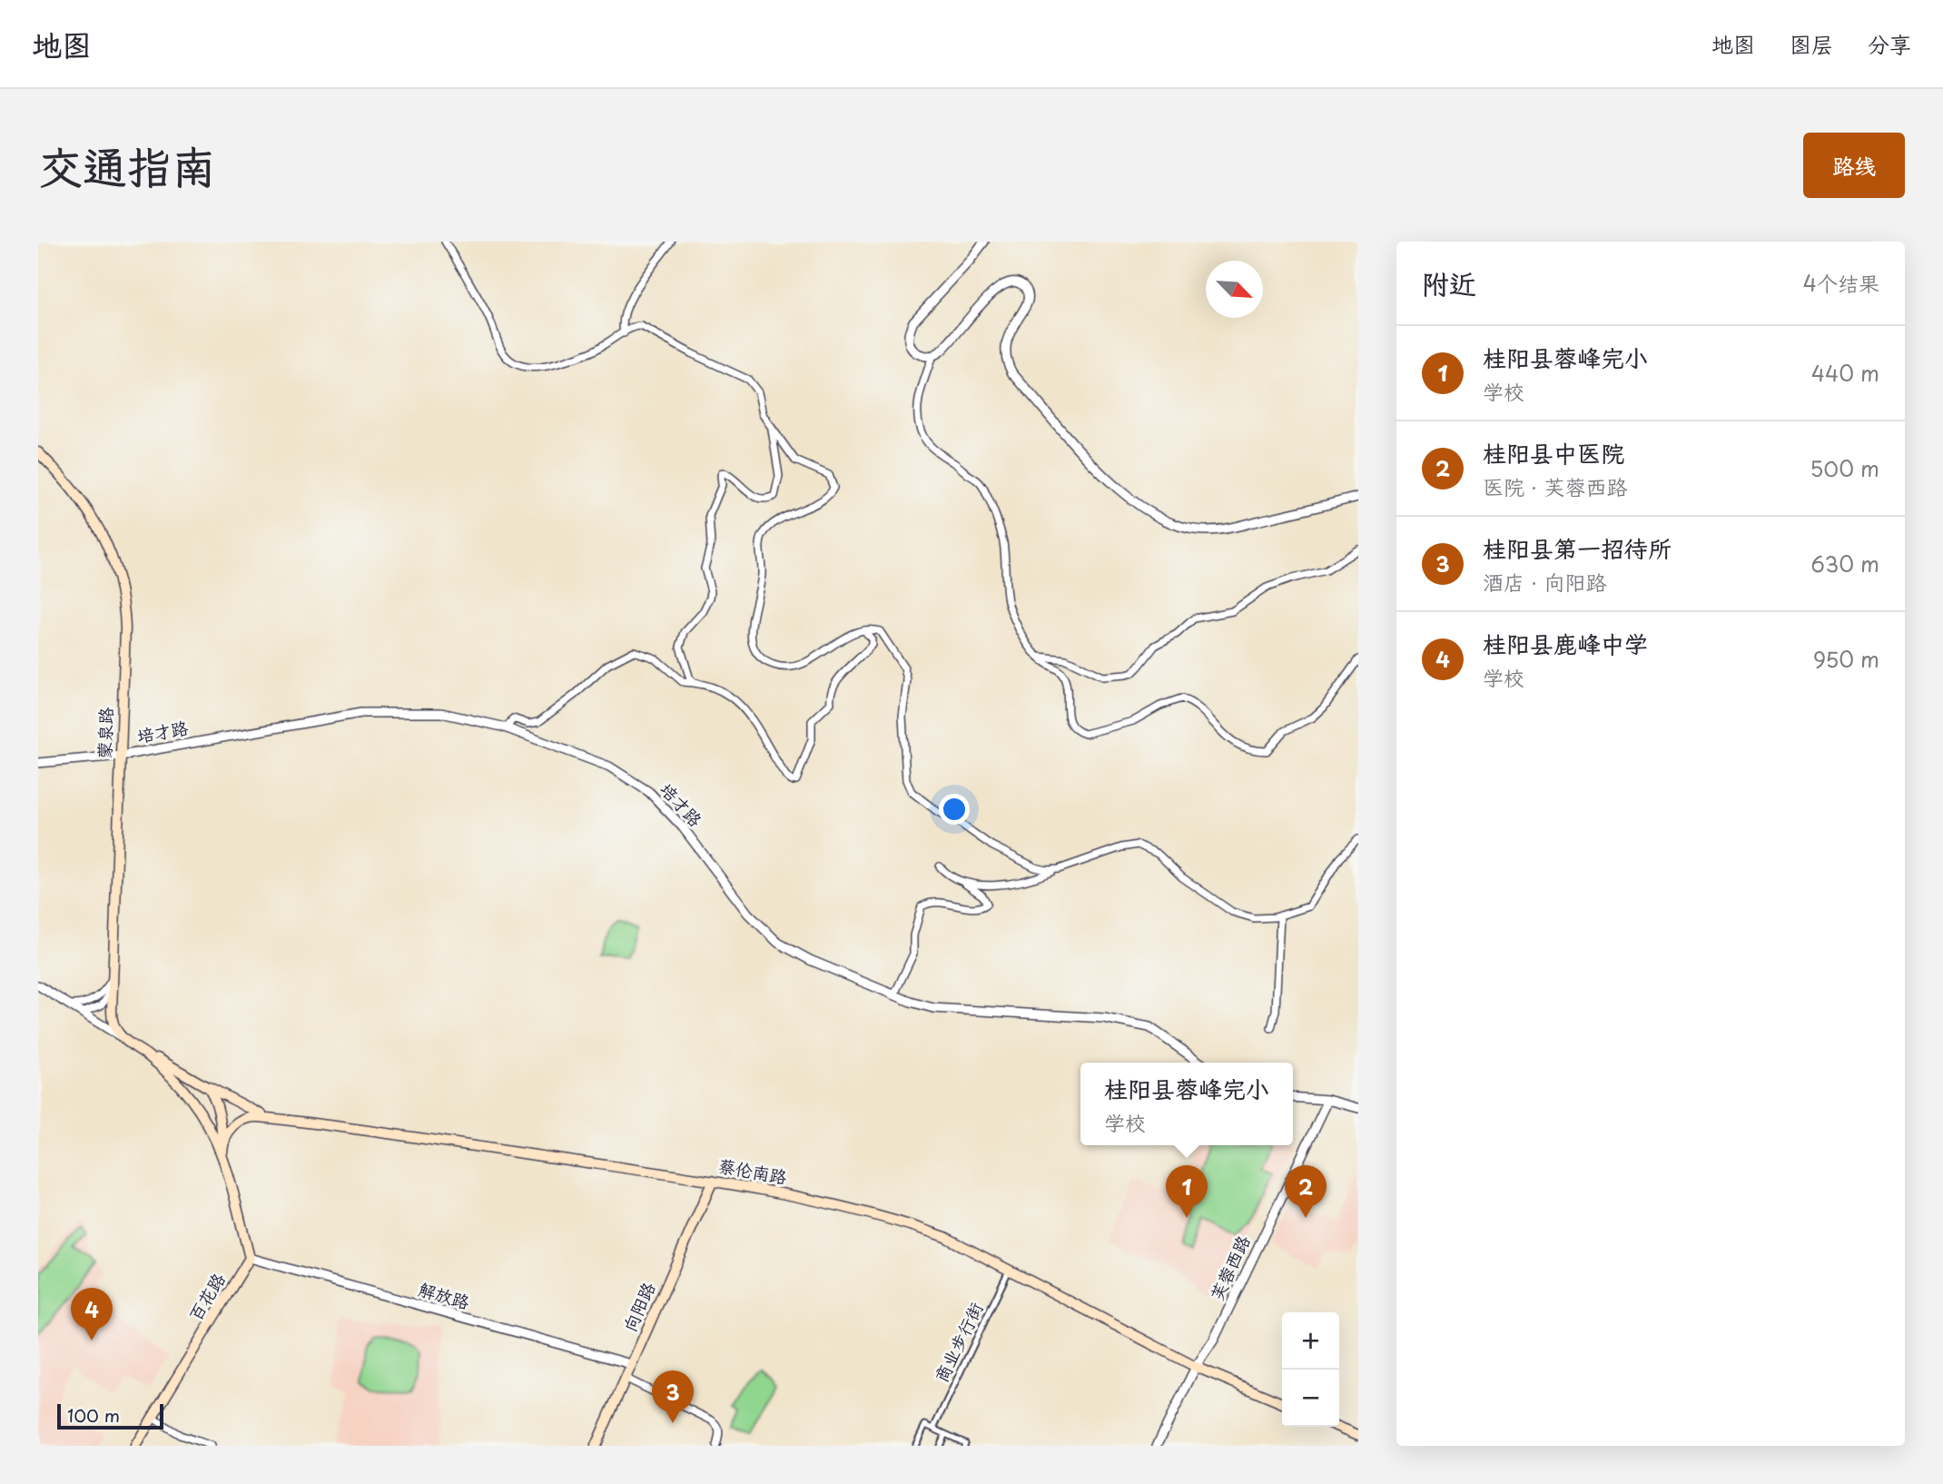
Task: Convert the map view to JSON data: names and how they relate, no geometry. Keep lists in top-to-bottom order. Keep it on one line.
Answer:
{"streets":{"main road":["蒙泉路","蔡伦南路","百花路","向阳路"],"street":["培才路","芙蓉西路","解放路","商业步行街"]},"crossings":[["培才路","蒙泉路"],["蔡伦南路","芙蓉西路"],["蔡伦南路","向阳路"],["蔡伦南路","商业步行街"],["解放路","百花路"],["解放路","向阳路"]],"scale_bar":"100 m","north":"bottom right","page":{"header":"地图","nav":["地图","图层","分享"],"title":"交通指南","buttons":"路线","heading":["附近","4个结果"],"list":[{"mark":"1","name":"桂阳县蓉峰完小","note":"学校","value":"440 m"},{"mark":"2","name":"桂阳县中医院","note":"医院 · 芙蓉西路","value":"500 m"},{"mark":"3","name":"桂阳县第一招待所","note":"酒店 · 向阳路","value":"630 m"},{"mark":"4","name":"桂阳县鹿峰中学","note":"学校","value":"950 m"}],"popup":["桂阳县蓉峰完小","学校"],"pins":["1","2","4","3"],"map_buttons":["+","−"],"scale":"100 m"}}
